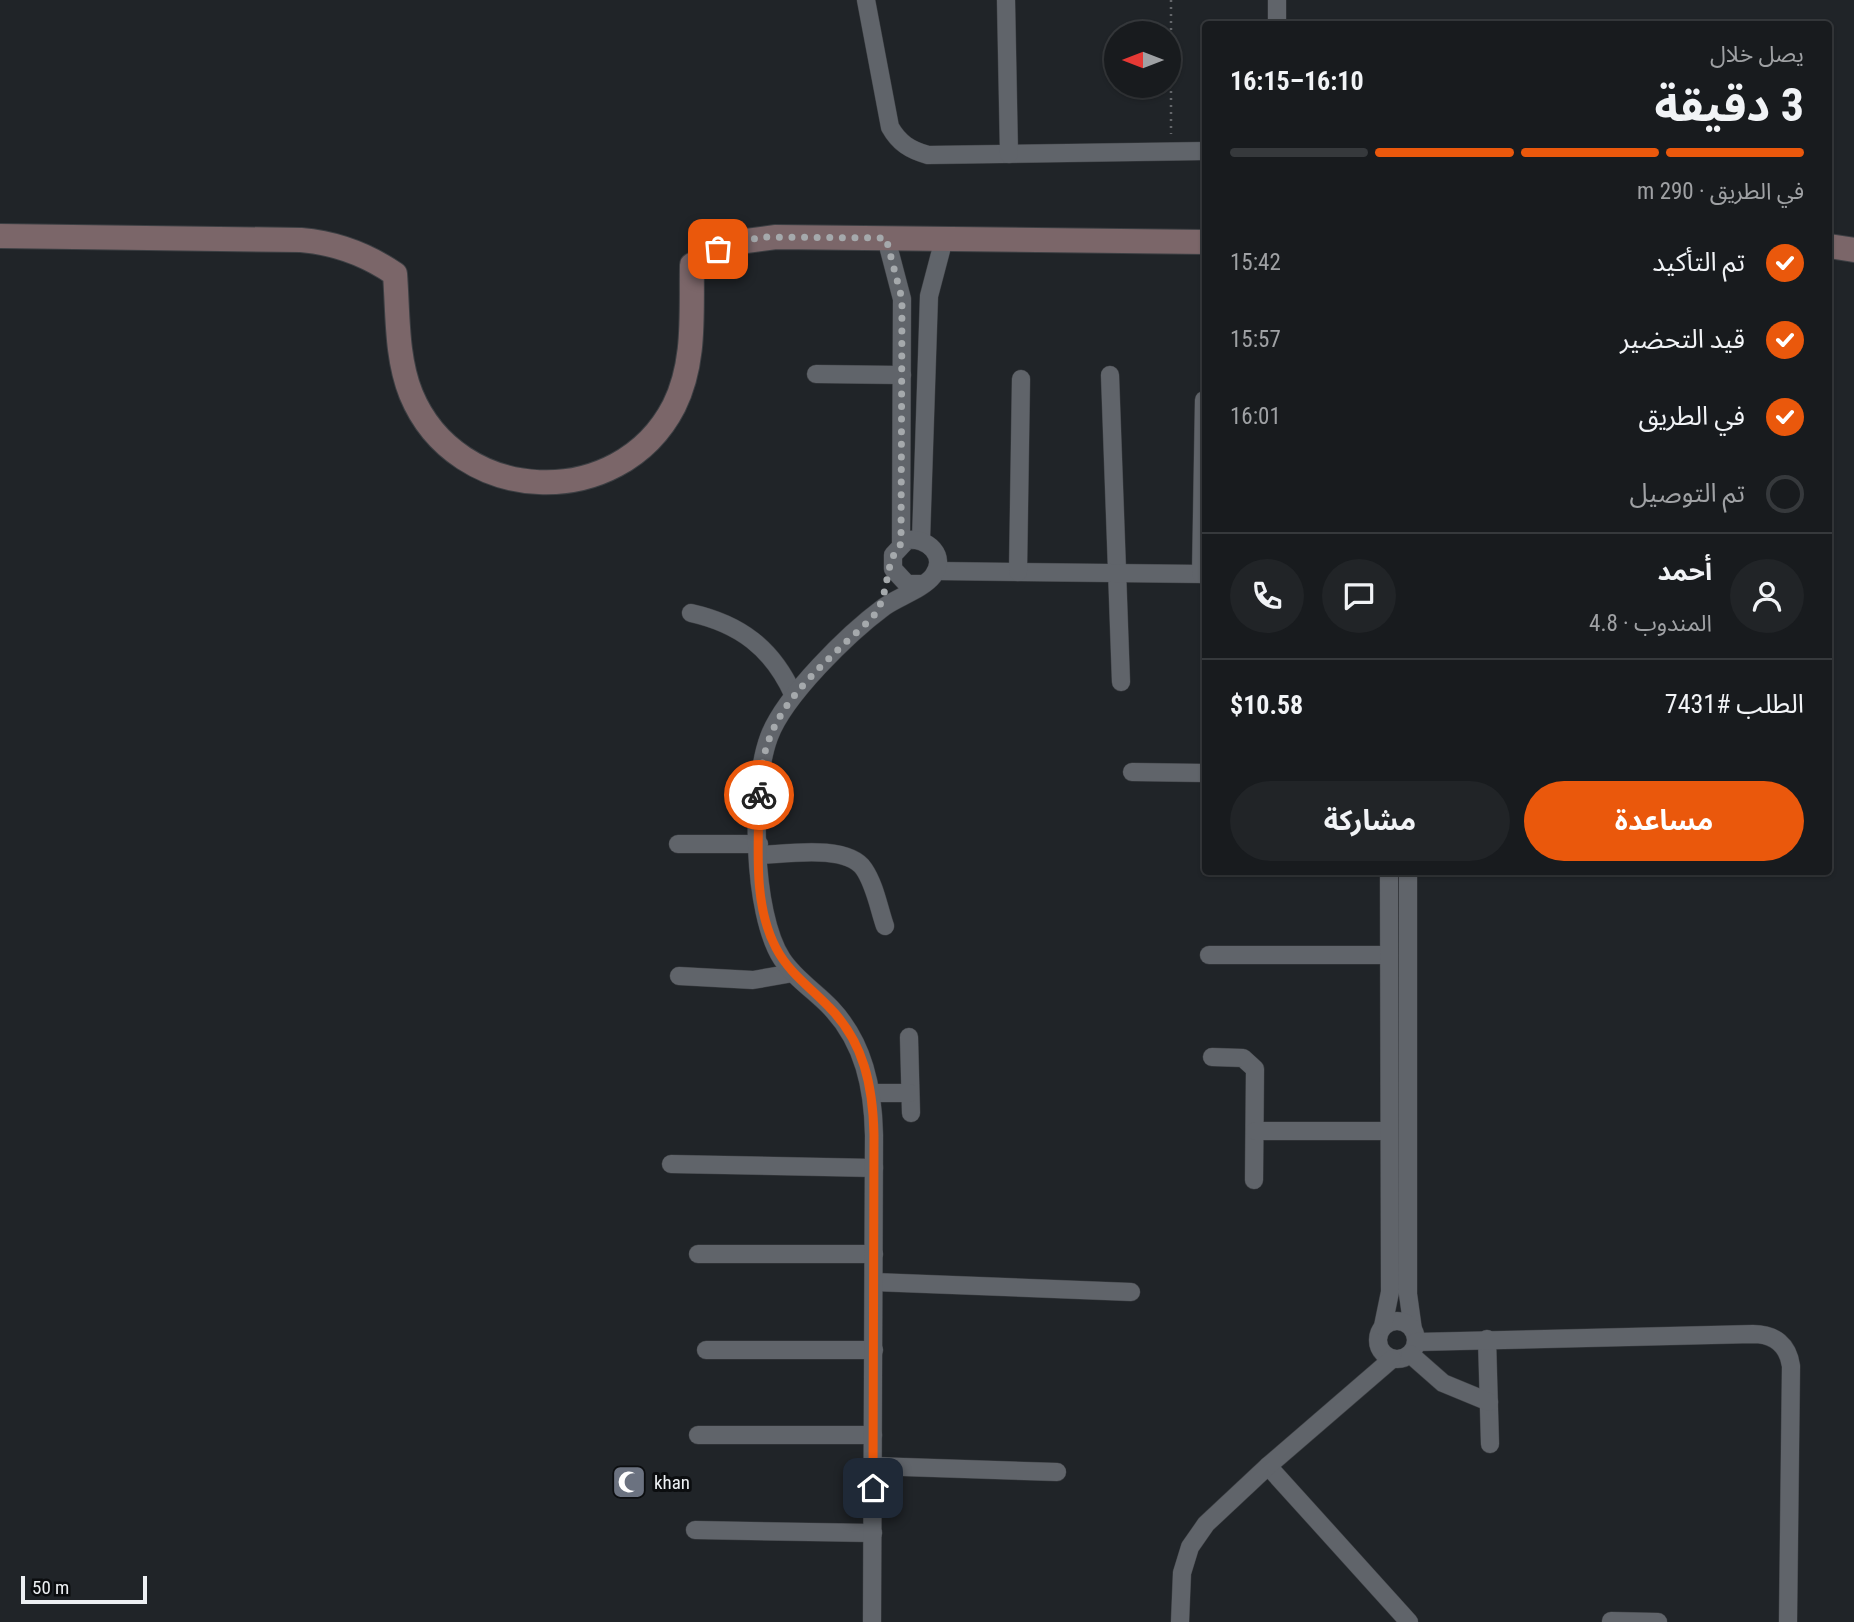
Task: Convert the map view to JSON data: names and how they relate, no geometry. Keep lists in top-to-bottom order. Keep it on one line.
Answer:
{"places":{"mosque":["khan"]},"scale_bar":"50 m","north":"left","page":{"heading":["3 دقيقة","يصل خلال","16:10–16:15"],"panel":["أحمد","المندوب · 4.8","الطلب #7431","$10.58"],"bar":"في الطريق · 290 m","list":[["تم التأكيد","15:42"],["قيد التحضير","15:57"],["في الطريق","16:01"],"تم التوصيل"],"buttons":["مساعدة","مشاركة"],"scale":"50 m"}}
